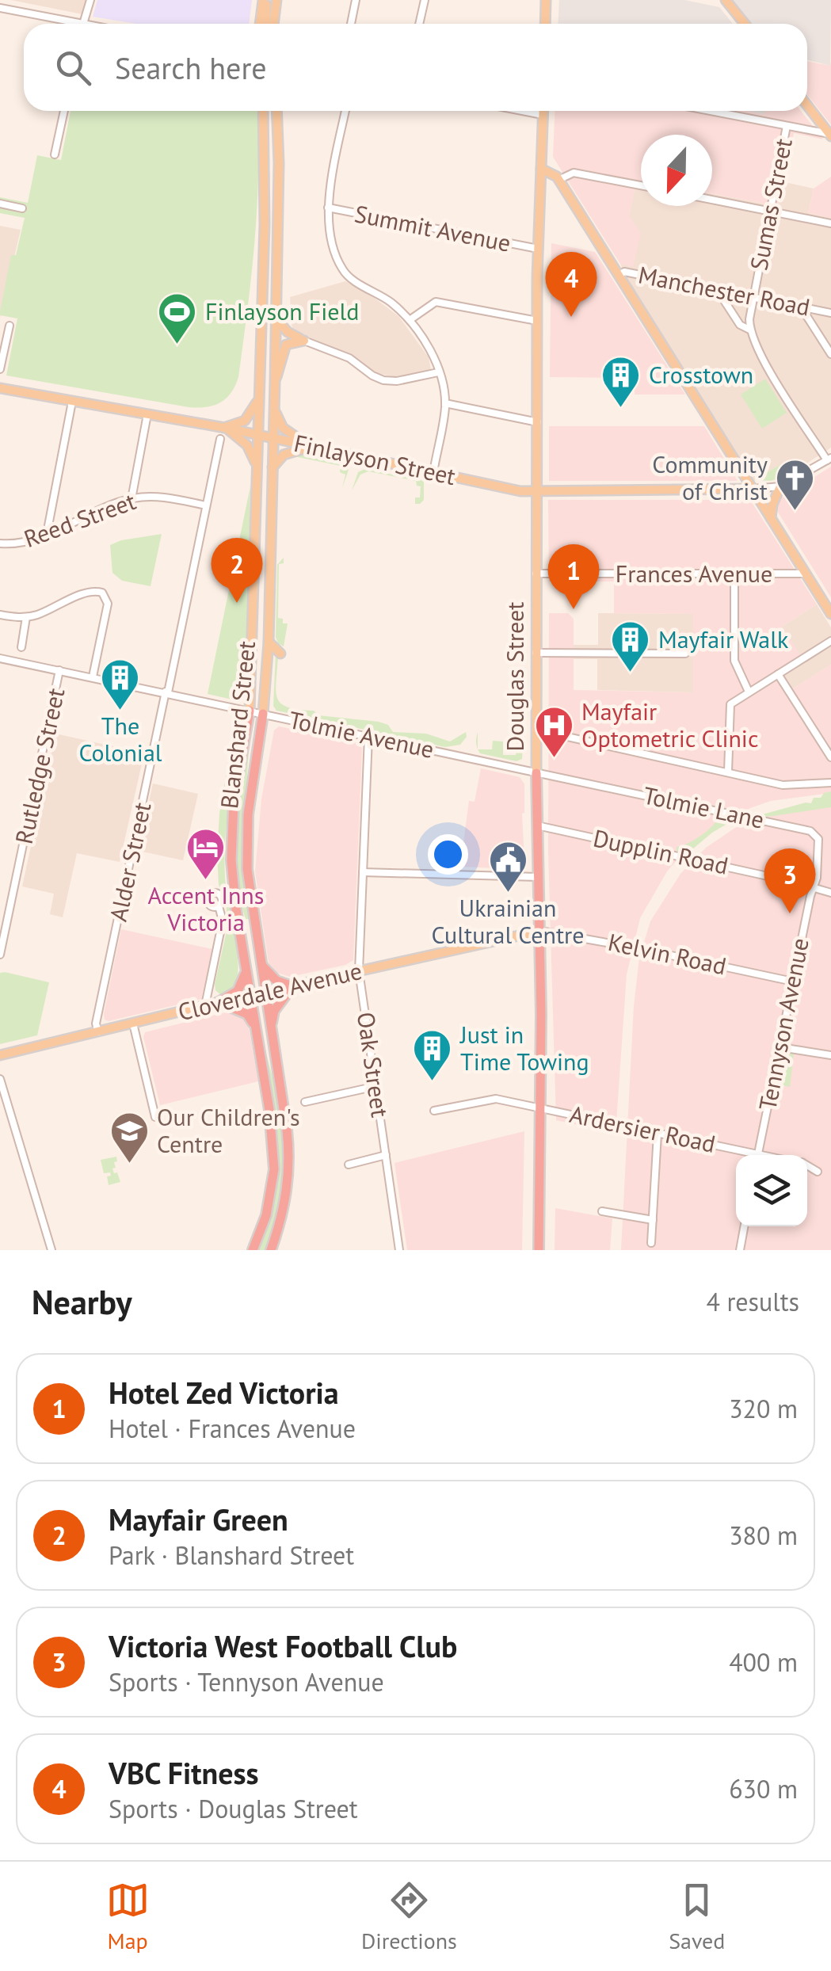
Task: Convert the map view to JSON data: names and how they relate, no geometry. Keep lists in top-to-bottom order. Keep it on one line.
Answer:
{"streets":{"highway":["Douglas Street","Blanshard Street"],"main road":["Finlayson Street","Cloverdale Avenue"],"street":["Sumas Street","Summit Avenue","Manchester Road","Reed Street","Frances Avenue","Tolmie Avenue","Rutledge Street","Tolmie Lane","Dupplin Road","Alder Street","Kelvin Road","Tennyson Avenue","Oak Street","Ardersier Road"]},"crossings":[["Sumas Street","Manchester Road"],["Summit Avenue","Douglas Street"],["Finlayson Street","Douglas Street"],["Finlayson Street","Blanshard Street"],["Reed Street","Alder Street"],["Frances Avenue","Douglas Street"],["Douglas Street","Tolmie Avenue"],["Douglas Street","Tolmie Lane"],["Douglas Street","Dupplin Road"],["Douglas Street","Kelvin Road"],["Douglas Street","Cloverdale Avenue"],["Douglas Street","Ardersier Road"],["Blanshard Street","Tolmie Avenue"],["Blanshard Street","Cloverdale Avenue"],["Tolmie Avenue","Rutledge Street"],["Tolmie Avenue","Tolmie Lane"],["Tolmie Avenue","Alder Street"],["Tolmie Avenue","Oak Street"],["Tolmie Lane","Dupplin Road"],["Tolmie Lane","Tennyson Avenue"],["Dupplin Road","Tennyson Avenue"],["Alder Street","Cloverdale Avenue"],["Kelvin Road","Cloverdale Avenue"],["Kelvin Road","Tennyson Avenue"],["Cloverdale Avenue","Oak Street"]],"places":{"sports":["Finlayson Field"],"building":["Crosstown","Mayfair Walk","The Colonial","Just in Time Towing"],"church":["Community of Christ"],"hospital":["Mayfair Optometric Clinic"],"hotel":["Accent Inns Victoria"],"public building":["Ukrainian Cultural Centre"],"school or university":["Our Children's Centre"]},"north":"bottom","page":{"search":"Search here","pins":["4","2","1","3"],"heading":["Nearby","4 results"],"list":[{"mark":"1","name":"Hotel Zed Victoria","note":"Hotel · Frances Avenue","value":"320 m"},{"mark":"2","name":"Mayfair Green","note":"Park · Blanshard Street","value":"380 m"},{"mark":"3","name":"Victoria West Football Club","note":"Sports · Tennyson Avenue","value":"400 m"},{"mark":"4","name":"VBC Fitness","note":"Sports · Douglas Street","value":"630 m"}],"nav":["Map","Directions","Saved"]}}
